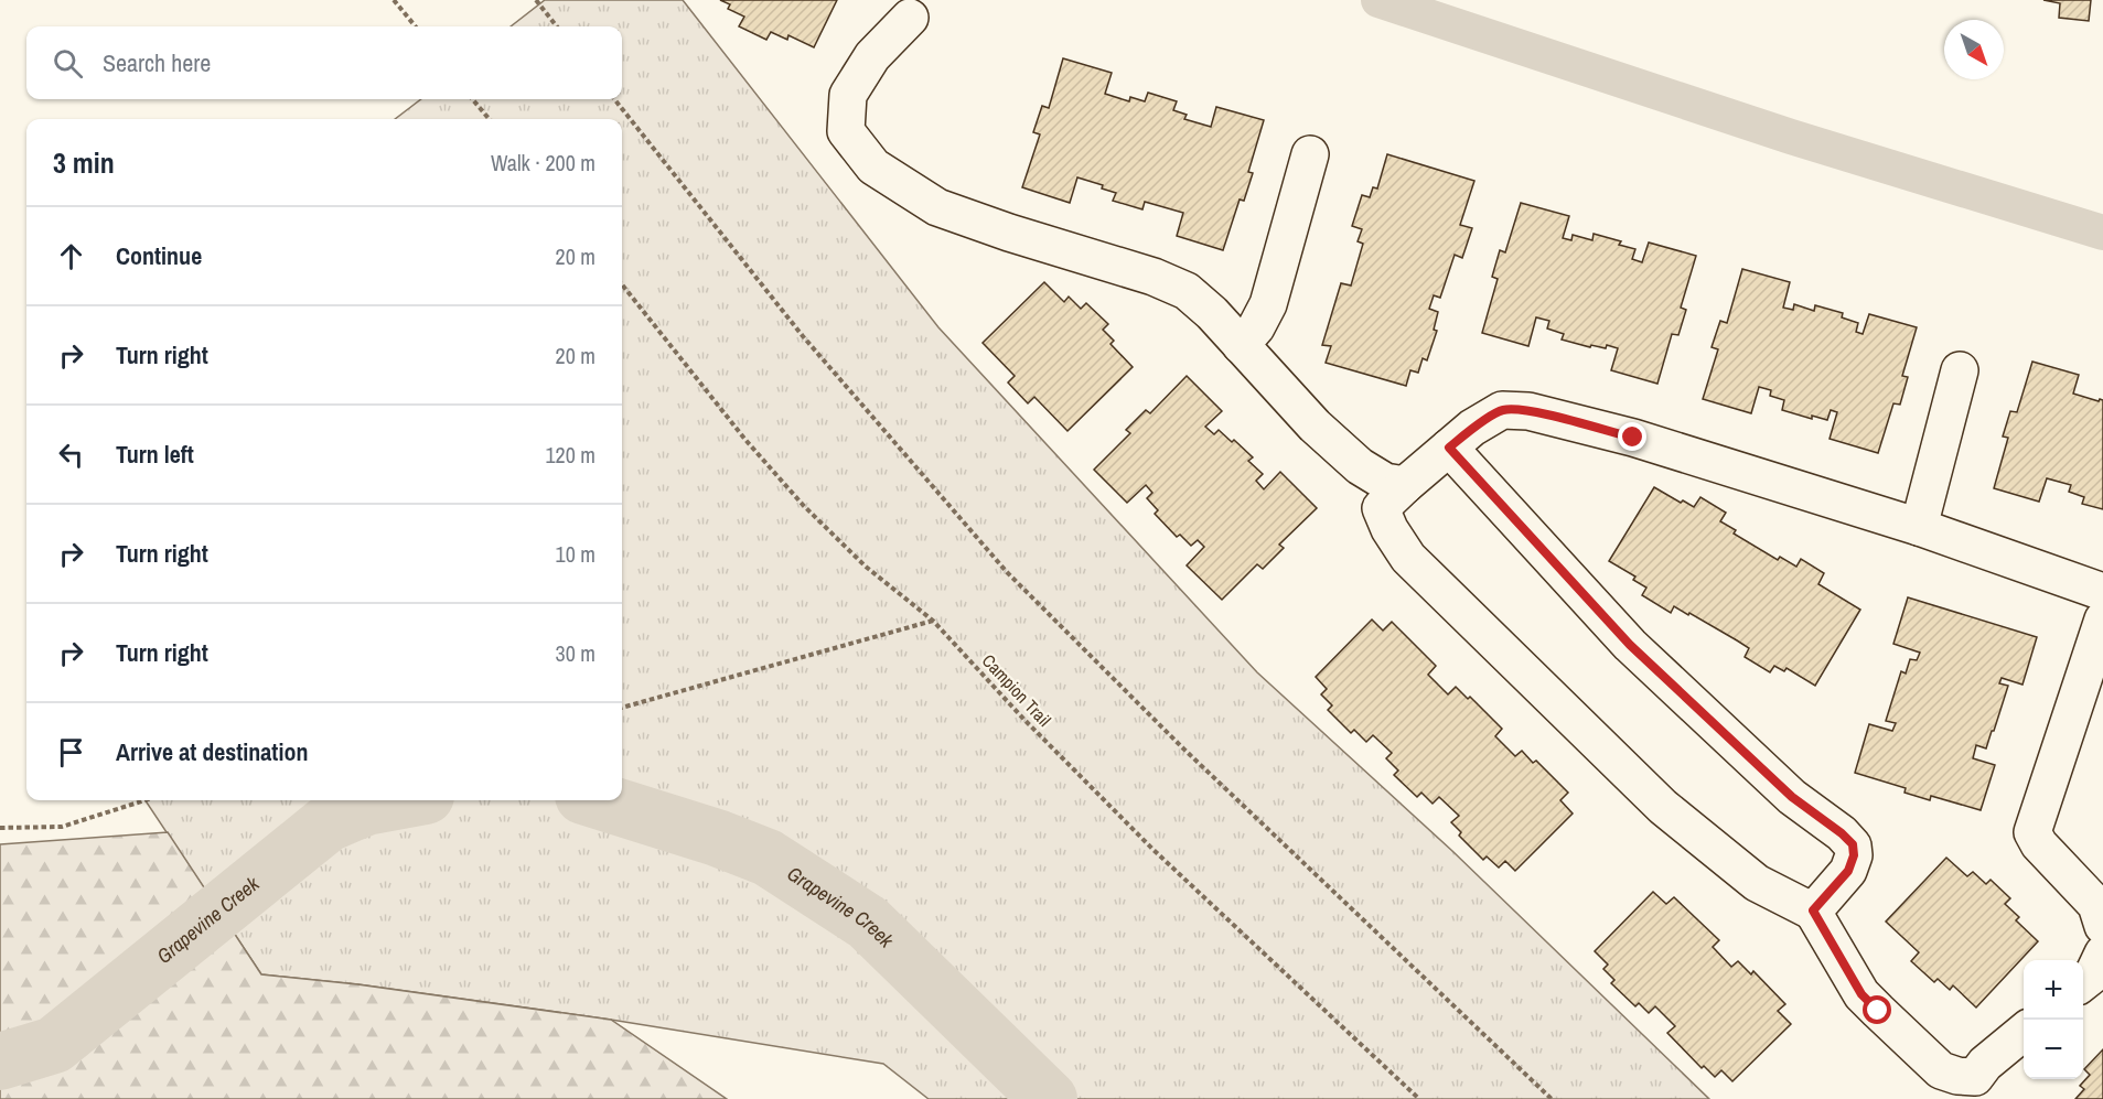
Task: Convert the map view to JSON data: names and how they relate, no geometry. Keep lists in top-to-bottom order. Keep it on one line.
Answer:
{"streets":{"path":["Campion Trail"]},"water":["Grapevine Creek"],"north":"bottom right","page":{"search":"Search here","heading":["3 min","Walk · 200 m"],"list":[["Continue","20 m"],["Turn right","20 m"],["Turn left","120 m"],["Turn right","10 m"],["Turn right","30 m"],"Arrive at destination"],"map_buttons":["+","−"]}}
